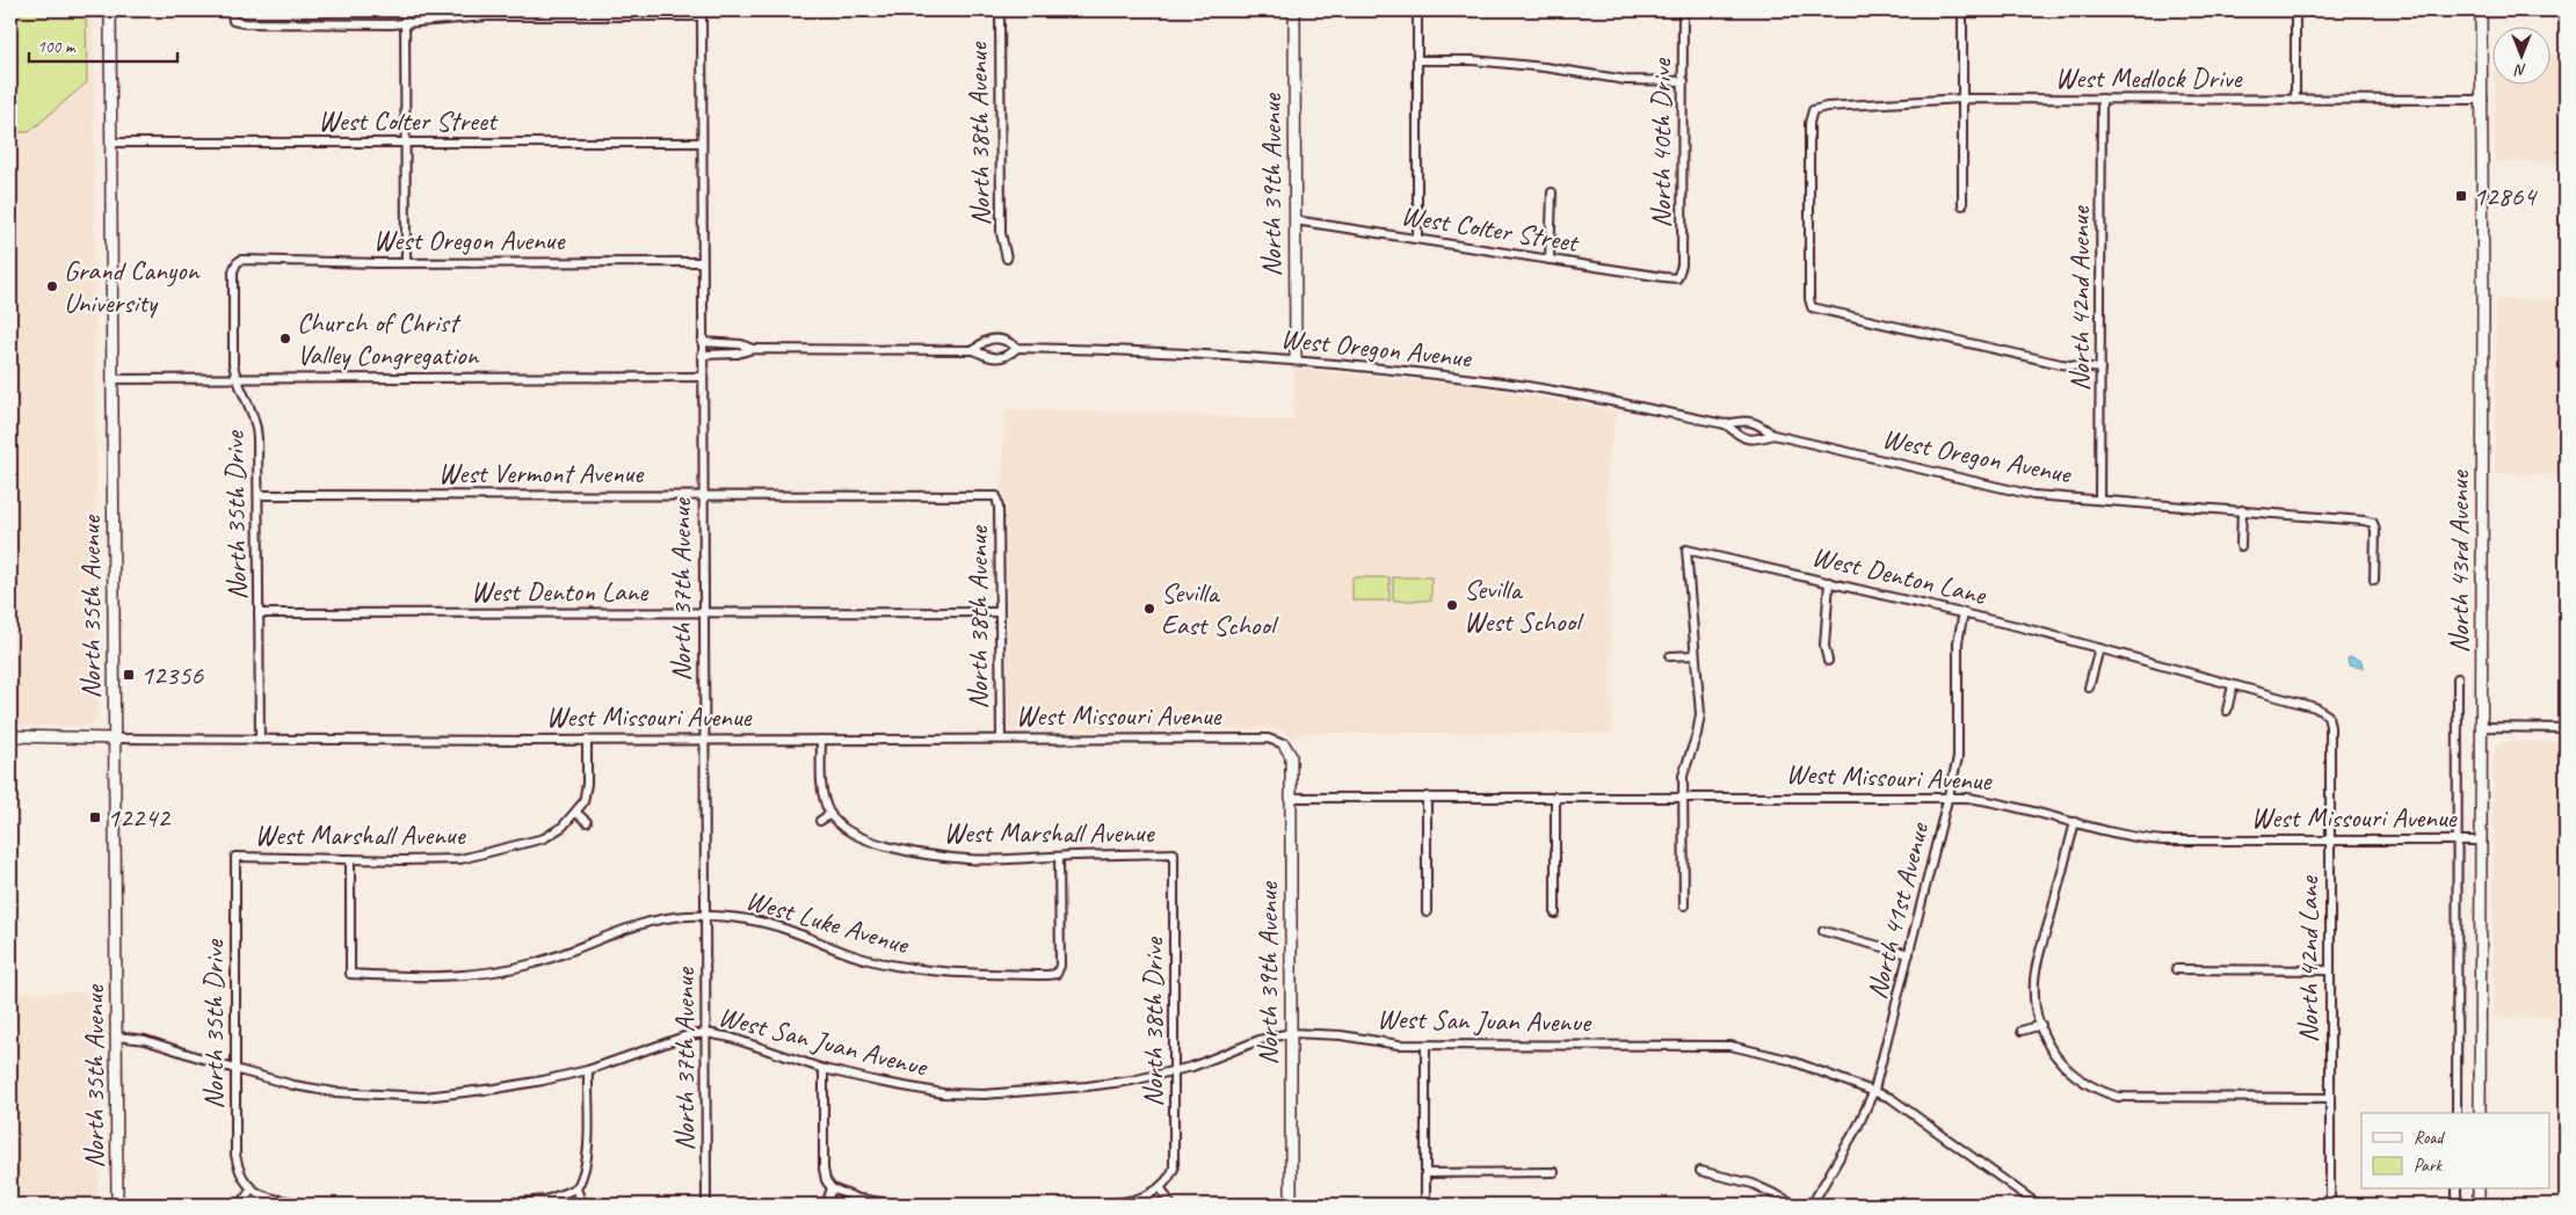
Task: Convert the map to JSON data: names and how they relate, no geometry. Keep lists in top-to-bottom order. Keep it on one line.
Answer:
{"streets":{"main road":["North 39th Avenue","North 43rd Avenue","North 35th Avenue","West Missouri Avenue"],"street":["West Medlock Drive","West Colter Street","North 38th Avenue","North 40th Drive","West Oregon Avenue","North 42nd Avenue","West Vermont Avenue","North 35th Drive","West Denton Lane","North 37th Avenue","West Marshall Avenue","North 41st Avenue","West Luke Avenue","North 42nd Lane","West San Juan Avenue","North 38th Drive"]},"crossings":[["West Medlock Drive","North 42nd Avenue"],["West Medlock Drive","North 43rd Avenue"],["West Colter Street","North 40th Drive"],["West Colter Street","North 39th Avenue"],["West Colter Street","North 37th Avenue"],["West Colter Street","North 35th Avenue"],["North 38th Avenue","West Vermont Avenue"],["North 38th Avenue","West Denton Lane"],["North 38th Avenue","West Missouri Avenue"],["North 39th Avenue","West Oregon Avenue"],["North 39th Avenue","West Missouri Avenue"],["North 39th Avenue","West San Juan Avenue"],["West Oregon Avenue","North 42nd Avenue"],["West Oregon Avenue","North 35th Drive"],["West Oregon Avenue","North 37th Avenue"],["West Vermont Avenue","North 35th Drive"],["West Vermont Avenue","North 37th Avenue"],["North 35th Drive","West Denton Lane"],["North 35th Drive","West Missouri Avenue"],["North 35th Drive","West Marshall Avenue"],["North 35th Drive","West San Juan Avenue"],["North 43rd Avenue","West Missouri Avenue"],["West Denton Lane","North 37th Avenue"],["West Denton Lane","North 41st Avenue"],["West Denton Lane","North 42nd Lane"],["North 37th Avenue","West Missouri Avenue"],["North 37th Avenue","West Luke Avenue"],["North 37th Avenue","West San Juan Avenue"],["North 35th Avenue","West Missouri Avenue"],["North 35th Avenue","West San Juan Avenue"],["West Missouri Avenue","West Marshall Avenue"],["West Missouri Avenue","North 41st Avenue"],["West Missouri Avenue","North 42nd Lane"],["West Marshall Avenue","West Luke Avenue"],["West Marshall Avenue","North 38th Drive"],["North 41st Avenue","West San Juan Avenue"],["West San Juan Avenue","North 38th Drive"]],"places":{"transit":["12864","12356","12242"],"other":["Grand Canyon University","Church of Christ Valley Congregation","Sevilla West School","Sevilla East School"]},"legend":["Road","Park"],"scale_bar":"100 m","north":"bottom"}
